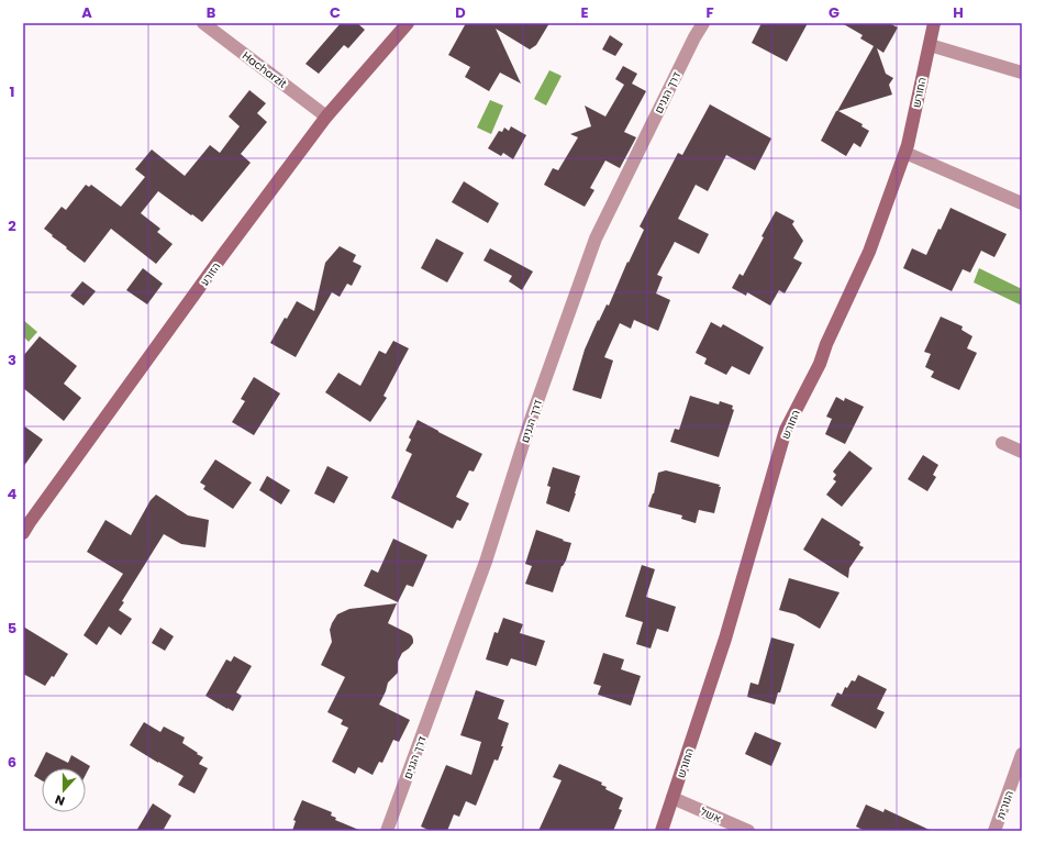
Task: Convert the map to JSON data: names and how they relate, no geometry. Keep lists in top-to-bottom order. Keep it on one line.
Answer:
{"streets":{"street":["Hacharzit","דרך הגנים","החורש","הזורע","הנורית","אשל"]},"crossings":[["Hacharzit","הזורע"],["החורש","אשל"]],"north":"bottom","grid":{"columns":["A","B","C","D","E","F","G","H"],"rows":["1","2","3","4","5","6"]}}
